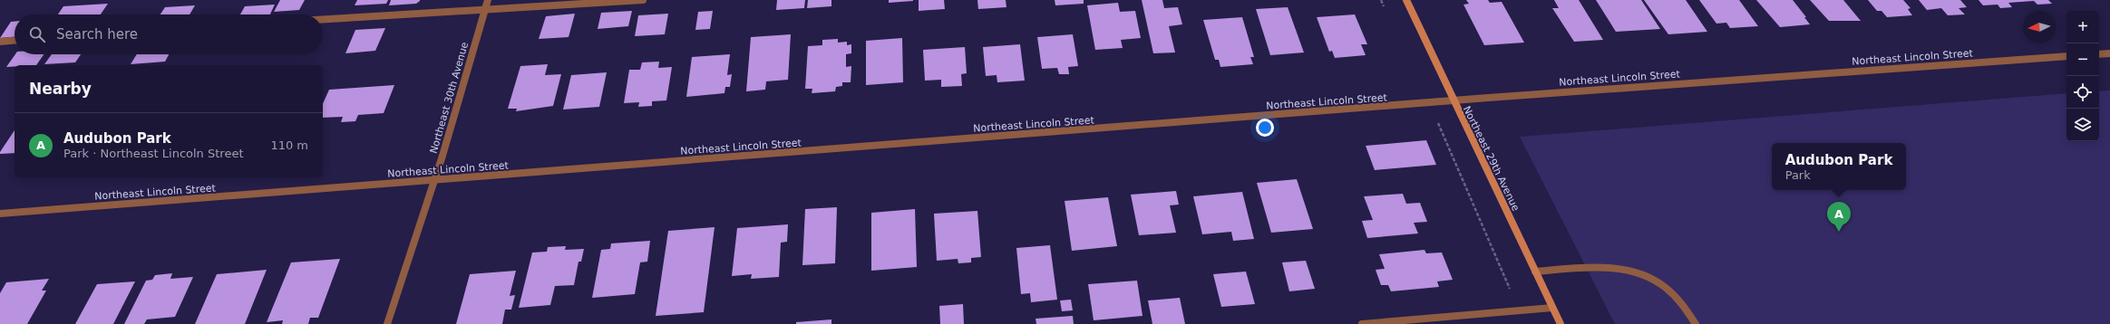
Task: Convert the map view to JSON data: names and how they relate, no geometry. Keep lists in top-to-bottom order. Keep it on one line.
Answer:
{"streets":{"street":["Northeast Lincoln Street","Northeast 30th Avenue","Northeast 29th Avenue"]},"crossings":[["Northeast Lincoln Street","Northeast 30th Avenue"],["Northeast Lincoln Street","Northeast 29th Avenue"]],"north":"left","page":{"map_buttons":["+","−"],"search":"Search here","heading":"Nearby","list":[{"mark":"A","name":"Audubon Park","note":"Park · Northeast Lincoln Street","value":"110 m"}],"popup":["Audubon Park","Park"],"pins":"A"}}
